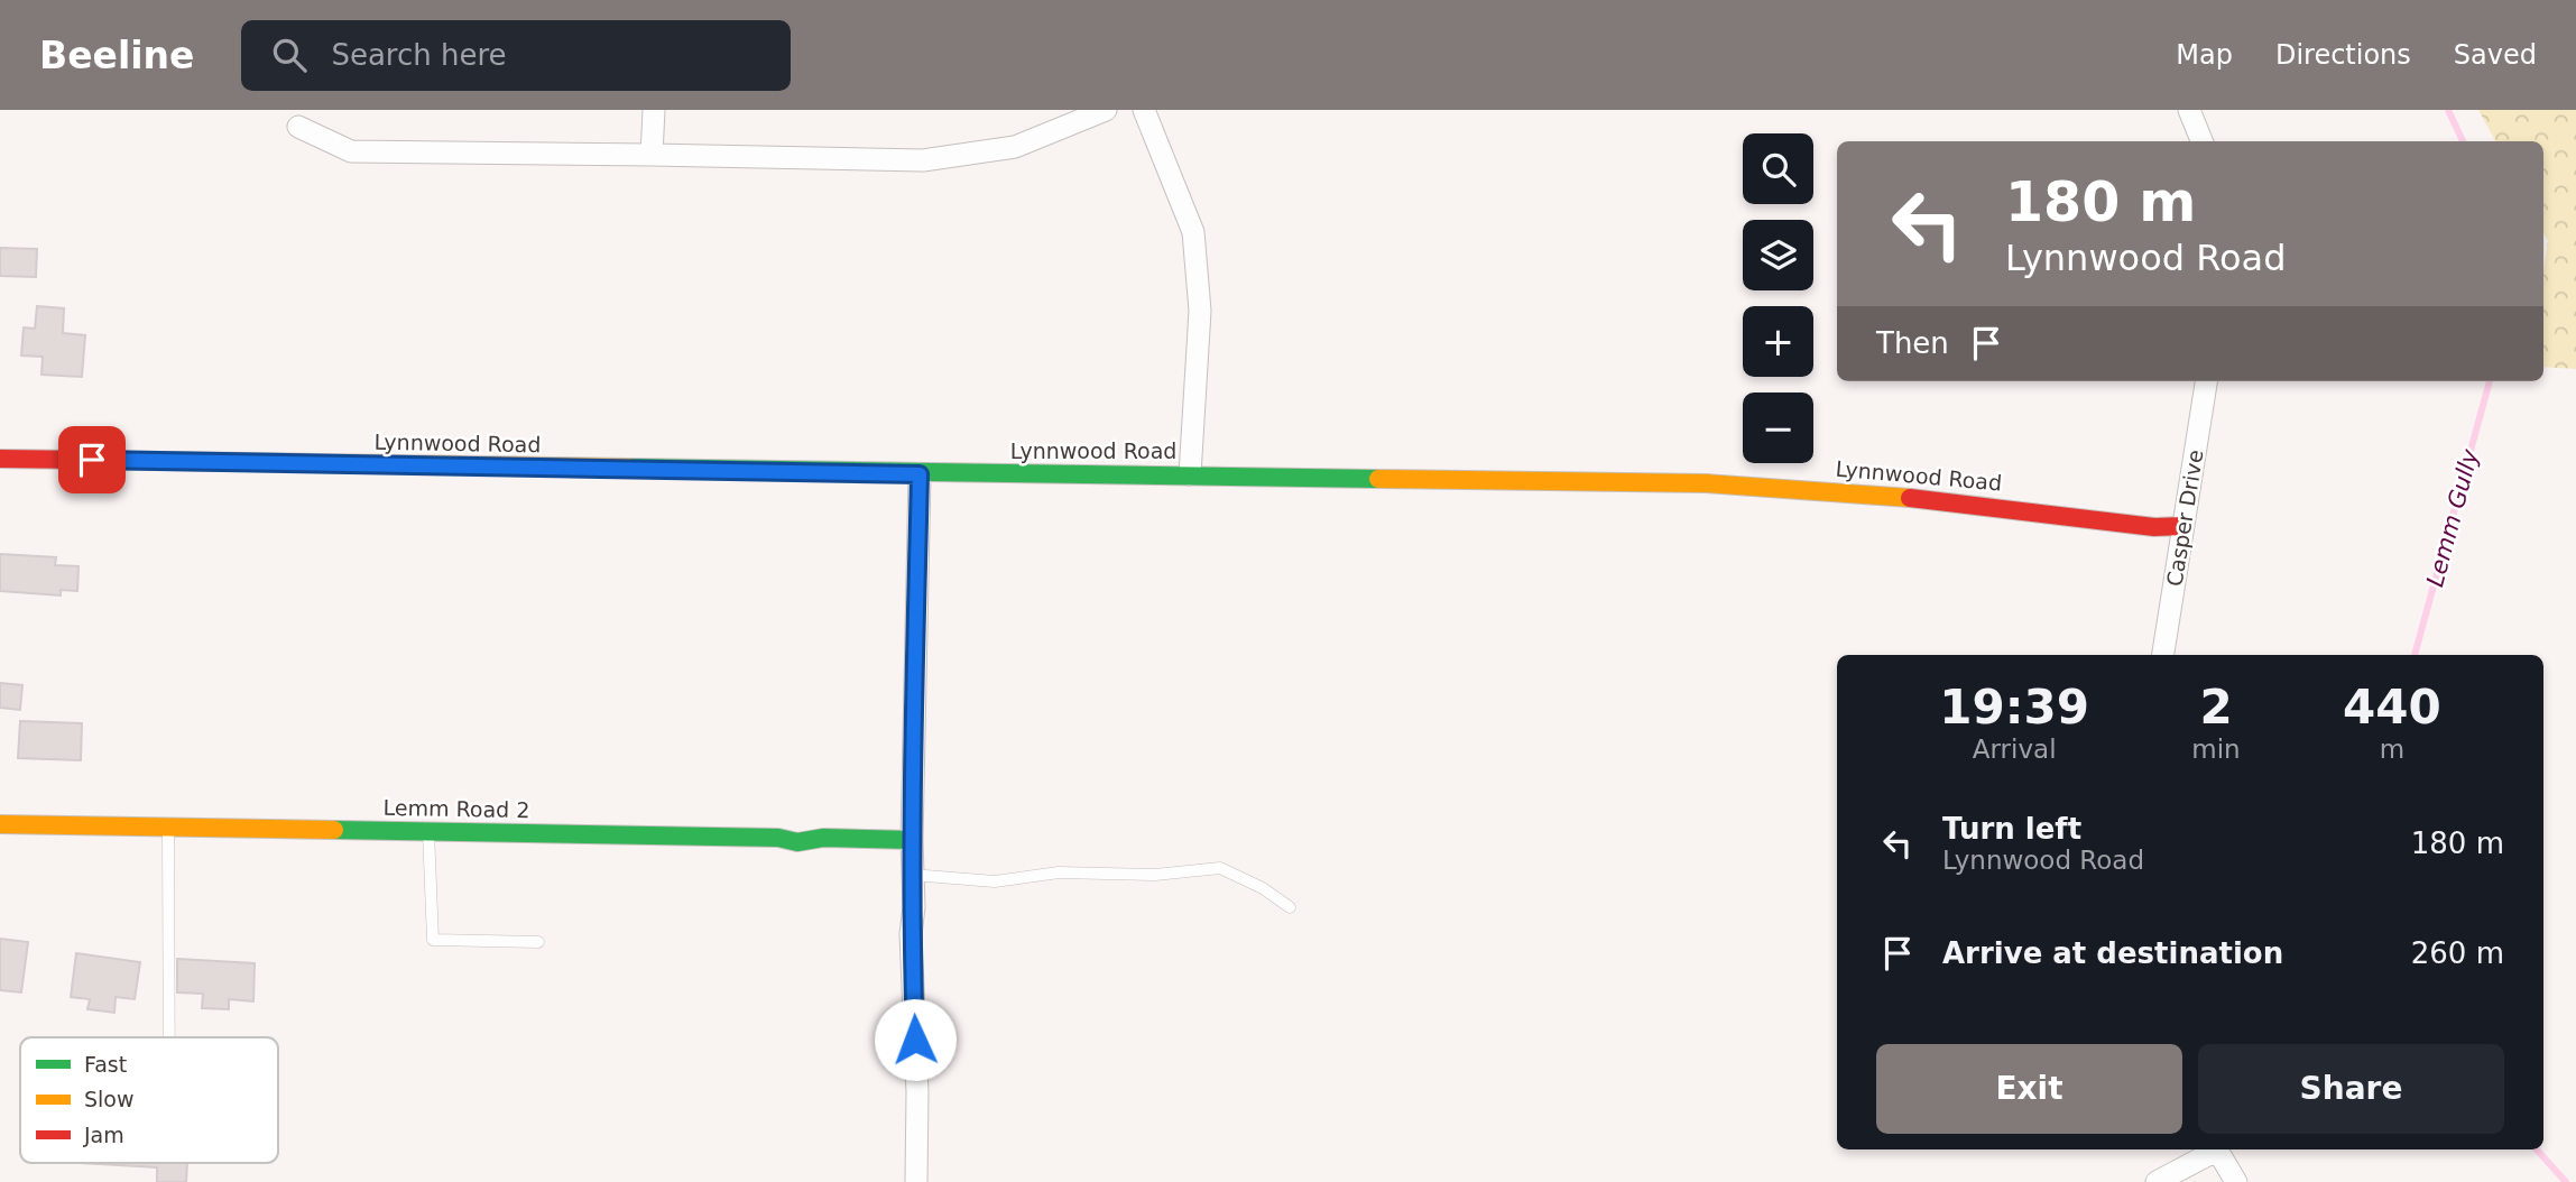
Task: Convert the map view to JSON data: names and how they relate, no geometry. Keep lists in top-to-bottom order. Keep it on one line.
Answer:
{"streets":{"street":["Lynnwood Road","Casper Drive","Lemm Road 2"]},"crossings":[["Lynnwood Road","Casper Drive"]],"water":["Lemm Gully"],"legend":["Fast","Slow","Jam"],"page":{"header":"Beeline","search":"Search here","nav":["Map","Directions","Saved"],"map_buttons":["+","−"],"turn":["180 m","Lynnwood Road"],"then":"Then","eta":["19:39","Arrival","2","min","440","m"],"list":[{"name":"Turn left","note":"Lynnwood Road","value":"180 m"},{"name":"Arrive at destination","value":"260 m"}],"buttons":["Exit","Share"]}}
